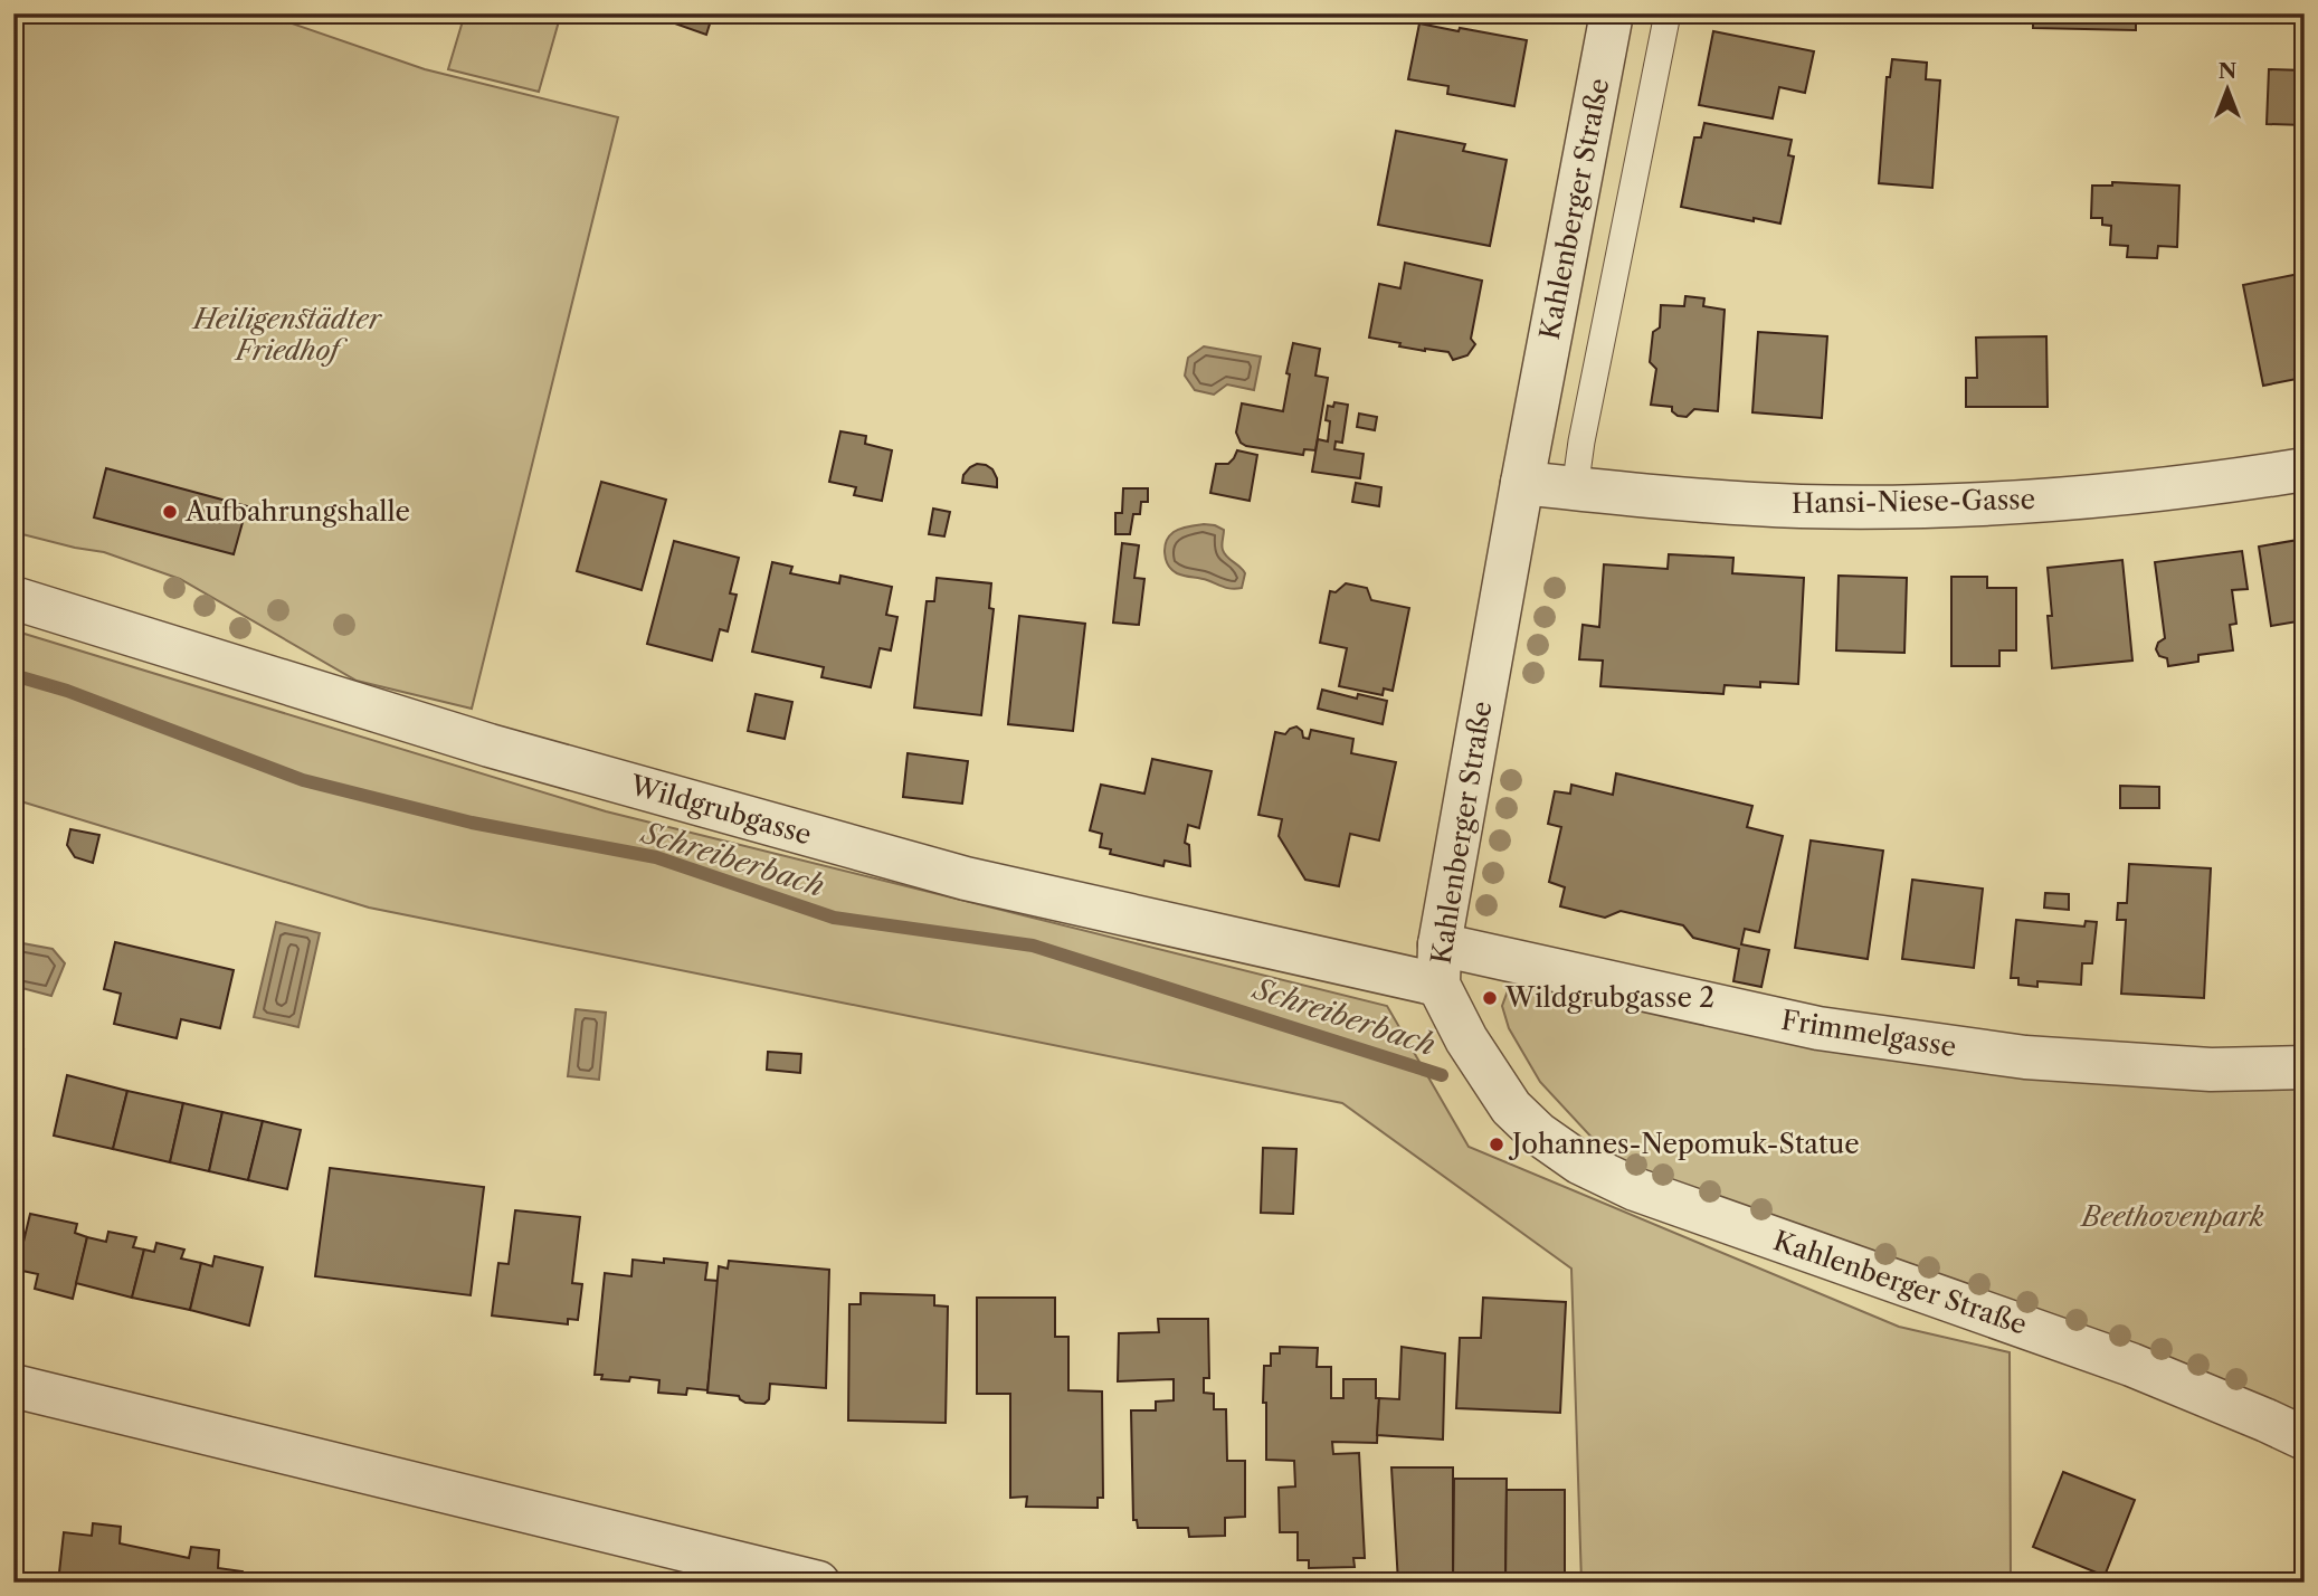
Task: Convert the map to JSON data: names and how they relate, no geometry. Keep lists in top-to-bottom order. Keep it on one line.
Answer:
{"streets":{"street":["Kahlenberger Straße","Hansi-Niese-Gasse","Wildgrubgasse","Frimmelgasse"]},"crossings":[["Kahlenberger Straße","Hansi-Niese-Gasse"],["Kahlenberger Straße","Wildgrubgasse"],["Kahlenberger Straße","Frimmelgasse"],["Wildgrubgasse","Frimmelgasse"]],"water":["Schreiberbach"],"parks":["Heiligenstädter Friedhof","Beethovenpark"],"places":["Aufbahrungshalle","Wildgrubgasse 2","Johannes-Nepomuk-Statue"],"north":"top"}
